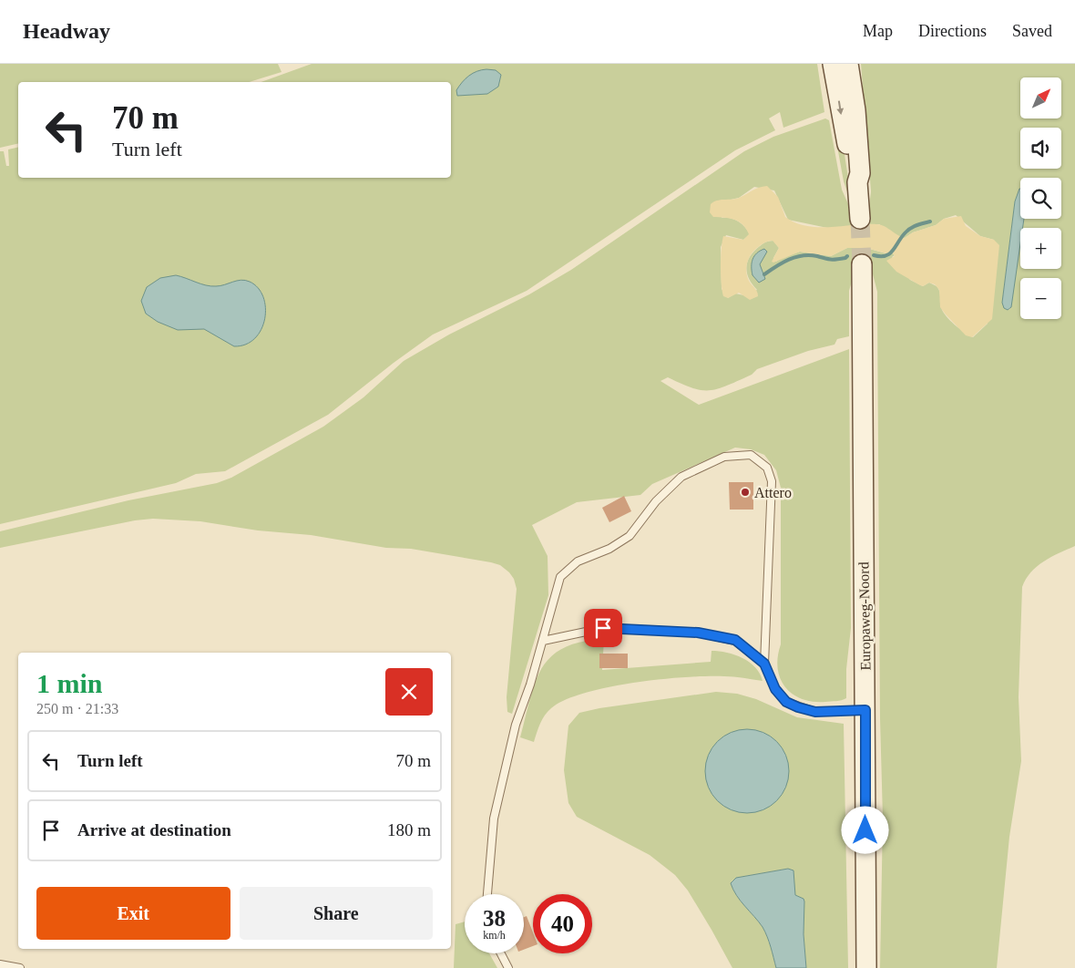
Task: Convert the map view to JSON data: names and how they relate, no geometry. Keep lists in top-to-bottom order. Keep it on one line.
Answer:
{"streets":{"street":["Europaweg-Noord"]},"places":["Attero"],"north":"top right","page":{"header":"Headway","nav":["Map","Directions","Saved"],"map_buttons":["+","−"],"turn":["70 m","Turn left"],"heading":["1 min","250 m · 21:33"],"list":[{"name":"Turn left","value":"70 m"},{"name":"Arrive at destination","value":"180 m"}],"buttons":["Exit","Share"],"speed":"38 km/h","limit":"40"}}
